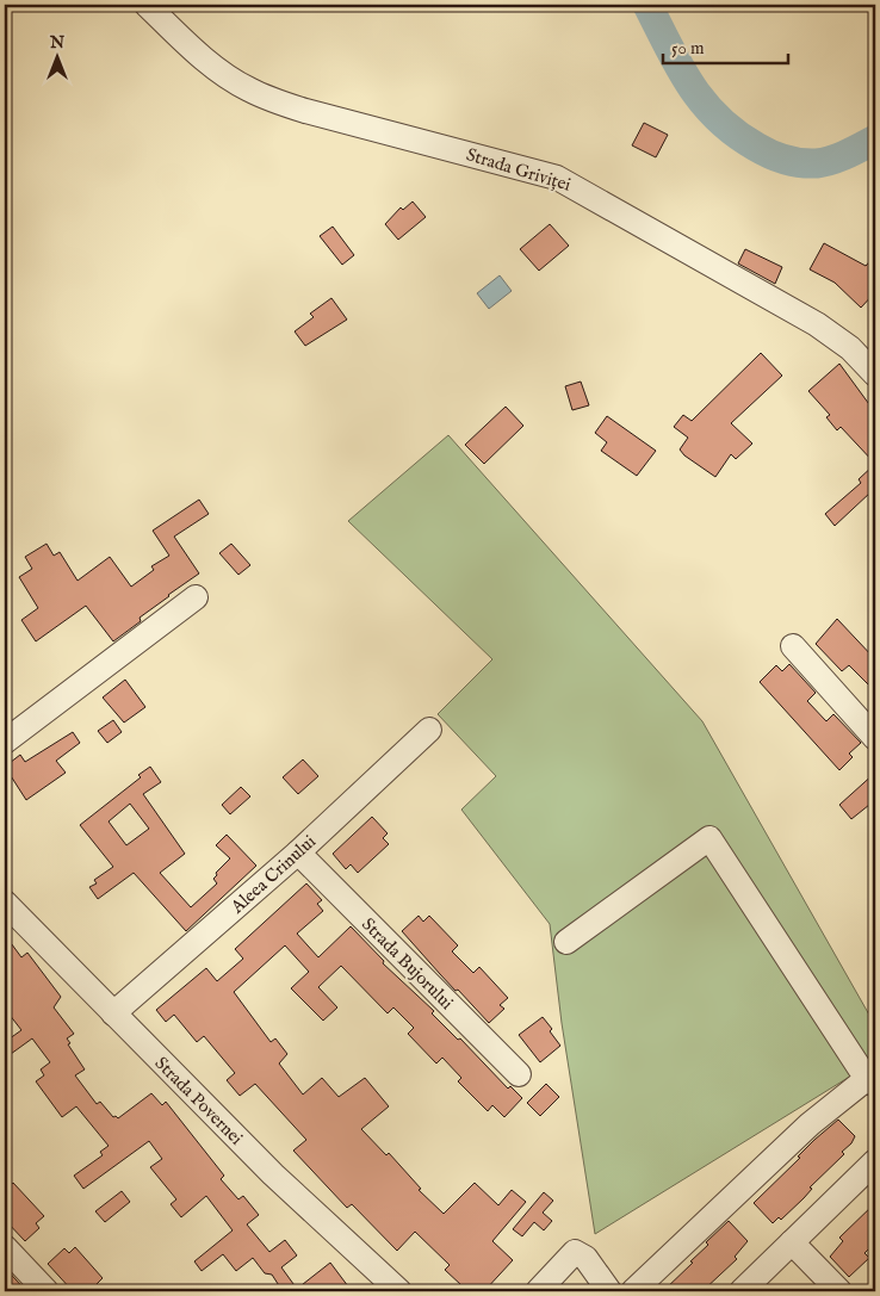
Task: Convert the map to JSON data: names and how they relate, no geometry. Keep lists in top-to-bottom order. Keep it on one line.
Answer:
{"streets":{"street":["Strada Griviței","Aleea Crinului","Strada Bujorului","Strada Povernei"]},"crossings":[["Aleea Crinului","Strada Bujorului"],["Aleea Crinului","Strada Povernei"]],"scale_bar":"50 m","north":"top"}
